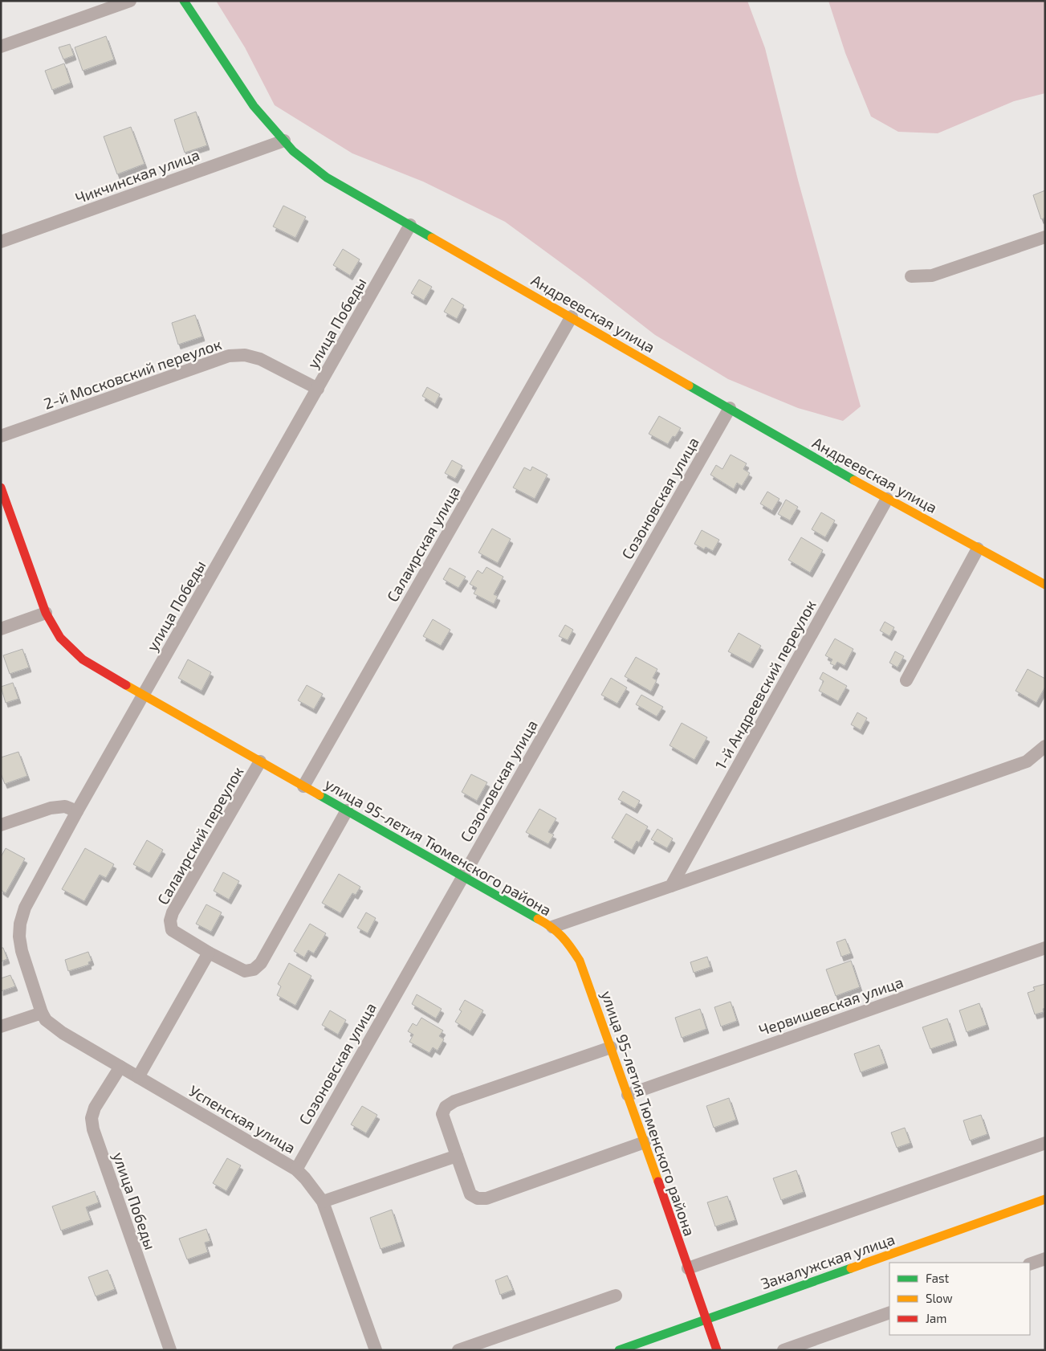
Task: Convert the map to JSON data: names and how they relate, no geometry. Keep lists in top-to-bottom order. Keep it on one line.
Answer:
{"streets":{"street":["Чикчинская улица","Андреевская улица","улица Победы","2-й Московский переулок","Созоновская улица","Салаирская улица","1-й Андреевский переулок","Салаирский переулок","улица 95-летия Тюменского района","Червишевская улица","Успенская улица","Закалужская улица"]},"crossings":[["Чикчинская улица","Андреевская улица"],["Андреевская улица","улица Победы"],["Андреевская улица","Созоновская улица"],["Андреевская улица","Салаирская улица"],["Андреевская улица","1-й Андреевский переулок"],["улица Победы","2-й Московский переулок"],["улица Победы","улица 95-летия Тюменского района"],["улица Победы","Успенская улица"],["Созоновская улица","улица 95-летия Тюменского района"],["Созоновская улица","Успенская улица"],["Салаирская улица","улица 95-летия Тюменского района"],["Салаирский переулок","улица 95-летия Тюменского района"],["улица 95-летия Тюменского района","Червишевская улица"],["улица 95-летия Тюменского района","Закалужская улица"]],"legend":["Fast","Slow","Jam"]}
